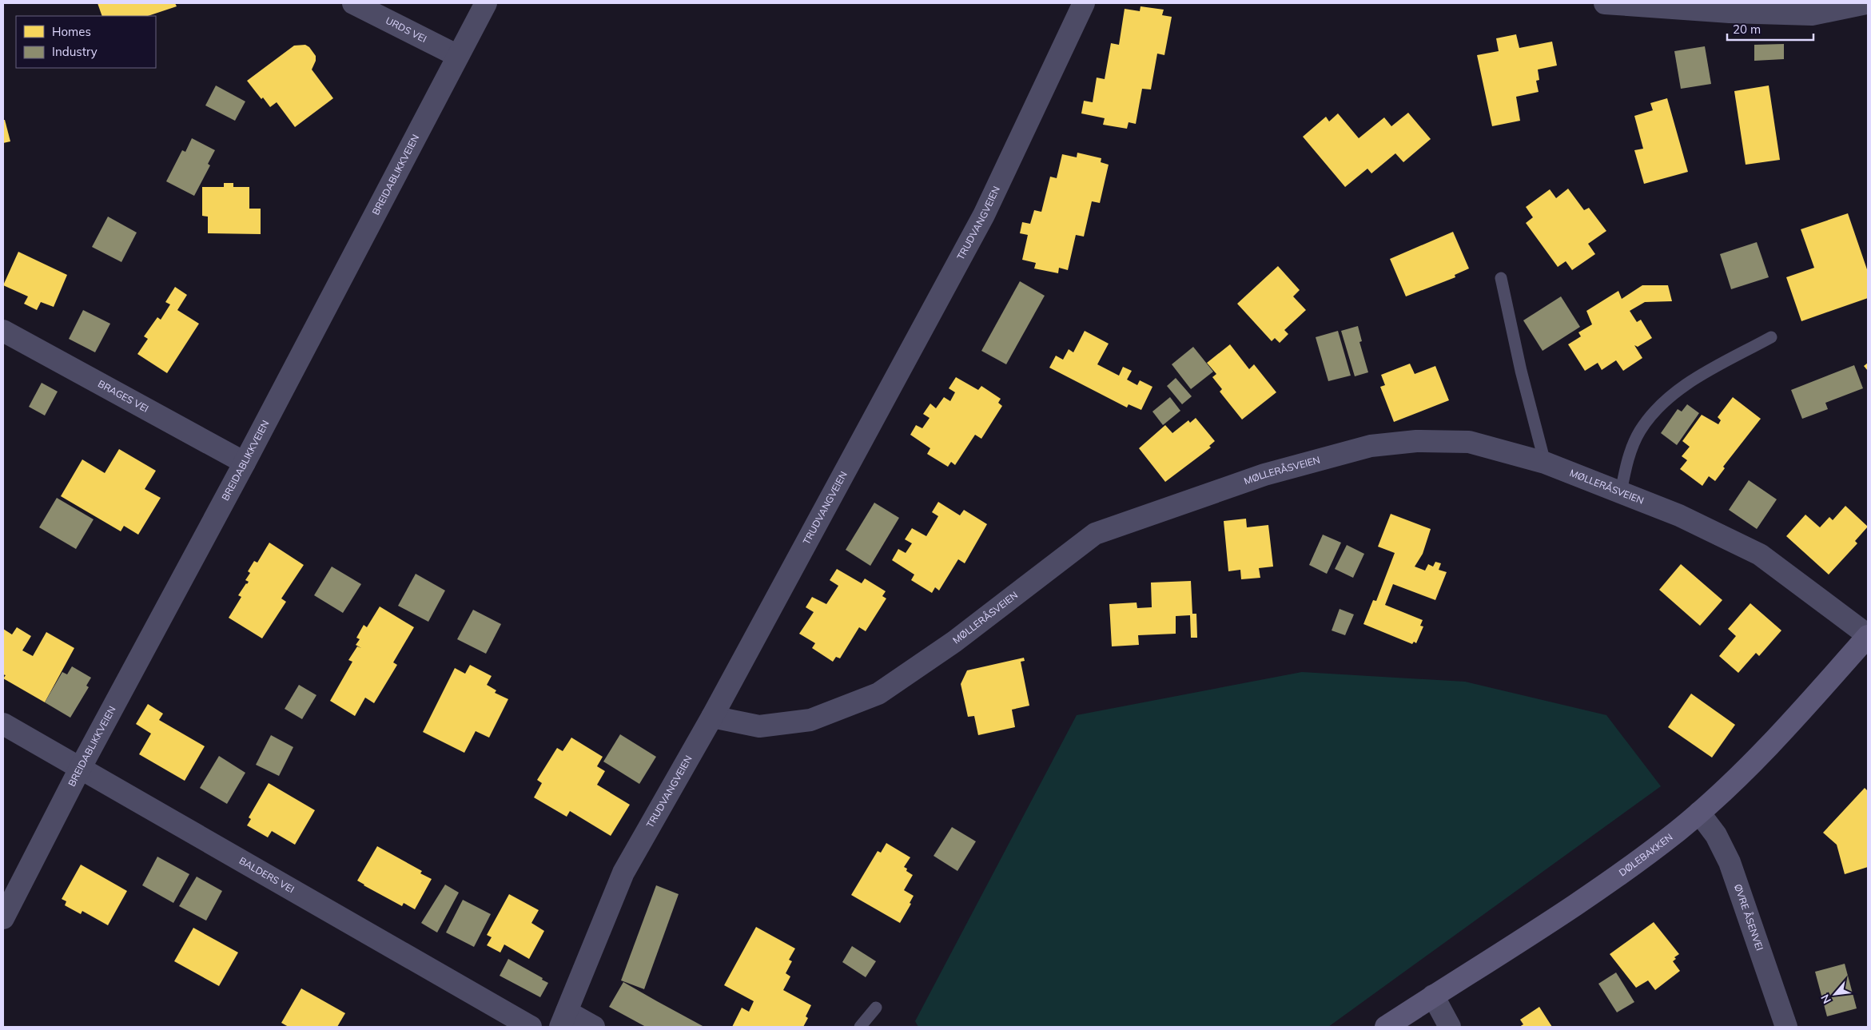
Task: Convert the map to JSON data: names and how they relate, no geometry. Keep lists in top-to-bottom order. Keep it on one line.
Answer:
{"streets":{"main road":["DØLEBAKKEN"],"street":["URDS VEI","BREIDABLIKKVEIEN","TRUDVANGVEIEN","BRAGES VEI","MØLLERÅSVEIEN","BALDERS VEI","ØVRE ÅSENVEI"]},"crossings":[["URDS VEI","BREIDABLIKKVEIEN"],["BREIDABLIKKVEIEN","BRAGES VEI"],["BREIDABLIKKVEIEN","BALDERS VEI"],["TRUDVANGVEIEN","MØLLERÅSVEIEN"],["MØLLERÅSVEIEN","DØLEBAKKEN"],["DØLEBAKKEN","ØVRE ÅSENVEI"]],"legend":["Homes","Industry"],"scale_bar":"20 m","north":"bottom left"}
